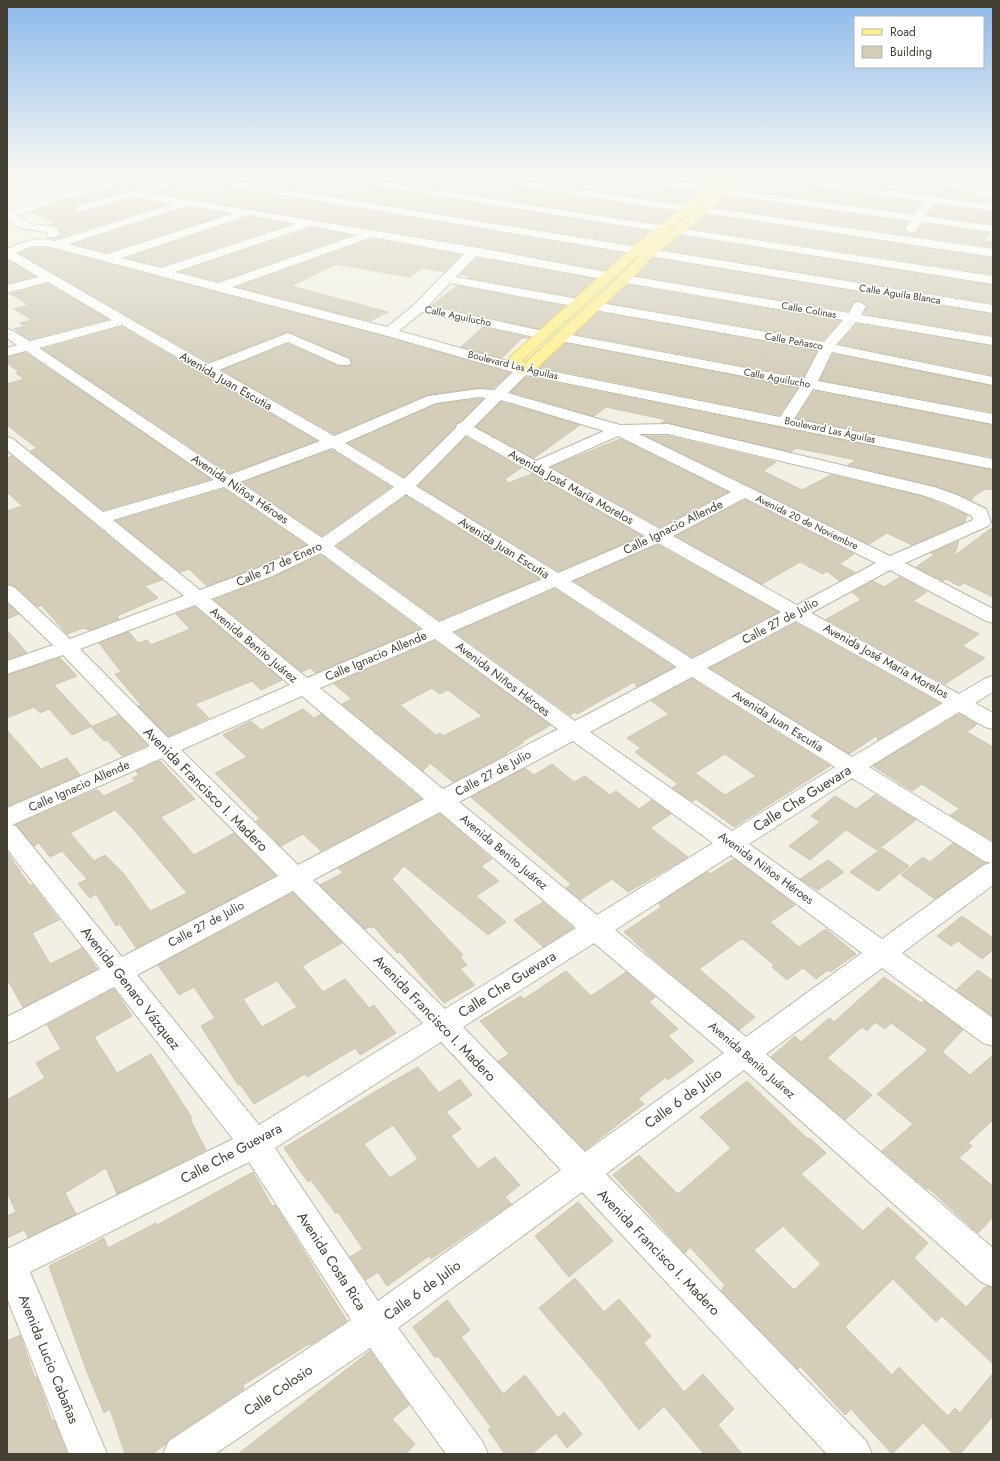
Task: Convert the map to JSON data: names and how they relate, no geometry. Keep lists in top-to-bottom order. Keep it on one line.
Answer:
{"streets":{"street":["Calle Águila Blanca","Calle Colinas","Calle Aguilucho","Calle Peñasco","Boulevard Las Águilas","Avenida Juan Escutia","Avenida José María Morelos","Avenida Niños Héroes","Avenida 20 de Noviembre","Calle Ignacio Allende","Calle 27 de Enero","Calle 27 de Julio","Avenida Benito Juárez","Avenida Francisco I. Madero","Calle Che Guevara","Avenida Genaro Vázquez","Calle 6 de Julio","Avenida Costa Rica","Avenida Lucio Cabañas","Calle Colosio"]},"crossings":[["Boulevard Las Águilas","Calle 27 de Enero"],["Avenida Juan Escutia","Calle Ignacio Allende"],["Avenida Juan Escutia","Calle 27 de Enero"],["Avenida Juan Escutia","Calle 27 de Julio"],["Avenida Juan Escutia","Calle Che Guevara"],["Avenida José María Morelos","Calle Ignacio Allende"],["Avenida José María Morelos","Calle 27 de Enero"],["Avenida José María Morelos","Calle 27 de Julio"],["Avenida José María Morelos","Calle Che Guevara"],["Avenida Niños Héroes","Calle Ignacio Allende"],["Avenida Niños Héroes","Calle 27 de Enero"],["Avenida Niños Héroes","Calle 27 de Julio"],["Avenida Niños Héroes","Calle Che Guevara"],["Avenida Niños Héroes","Calle 6 de Julio"],["Avenida 20 de Noviembre","Calle Ignacio Allende"],["Avenida 20 de Noviembre","Calle 27 de Julio"],["Calle Ignacio Allende","Avenida Benito Juárez"],["Calle Ignacio Allende","Avenida Francisco I. Madero"],["Calle 27 de Enero","Avenida Benito Juárez"],["Calle 27 de Enero","Avenida Francisco I. Madero"],["Calle 27 de Julio","Avenida Benito Juárez"],["Calle 27 de Julio","Avenida Francisco I. Madero"],["Calle 27 de Julio","Avenida Genaro Vázquez"],["Avenida Benito Juárez","Calle Che Guevara"],["Avenida Benito Juárez","Calle 6 de Julio"],["Avenida Francisco I. Madero","Calle Che Guevara"],["Avenida Francisco I. Madero","Calle 6 de Julio"],["Calle Che Guevara","Avenida Genaro Vázquez"],["Calle Che Guevara","Avenida Costa Rica"],["Calle Che Guevara","Avenida Lucio Cabañas"],["Avenida Genaro Vázquez","Avenida Costa Rica"],["Calle 6 de Julio","Avenida Costa Rica"],["Calle 6 de Julio","Calle Colosio"],["Avenida Costa Rica","Calle Colosio"]],"legend":["Road","Building"]}
